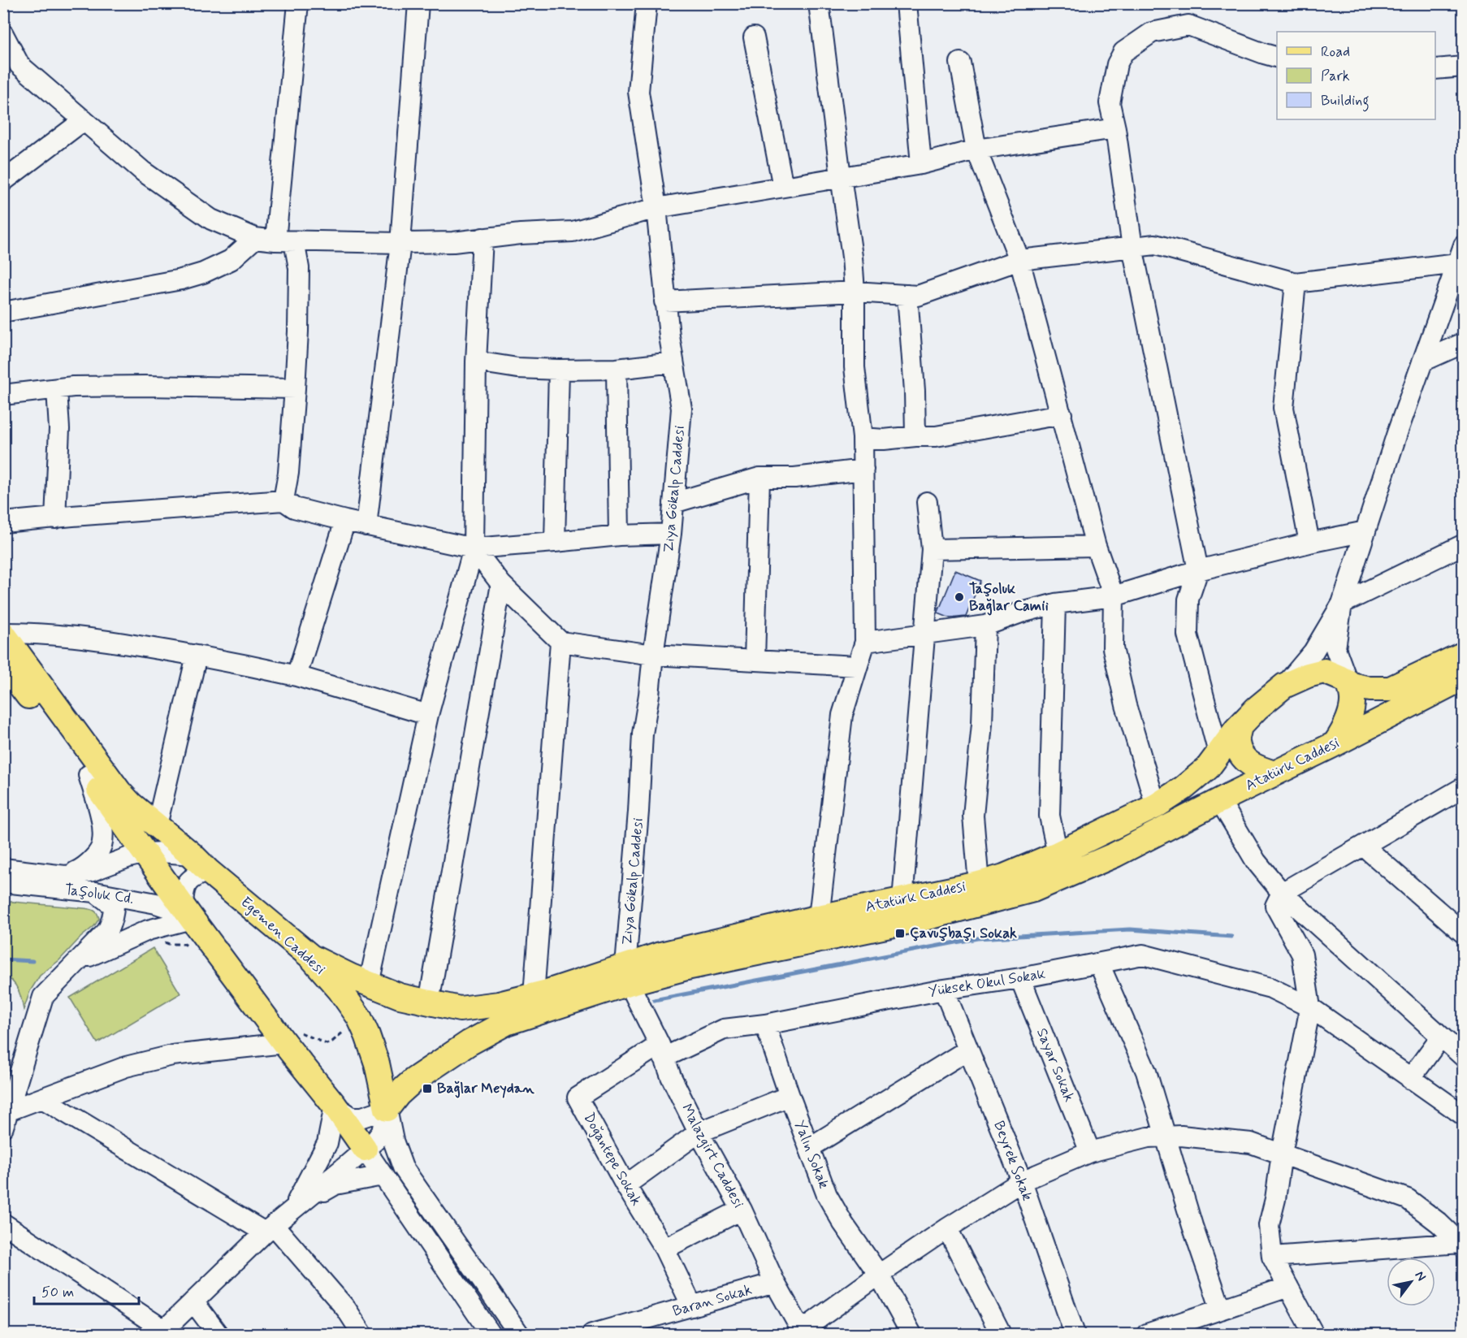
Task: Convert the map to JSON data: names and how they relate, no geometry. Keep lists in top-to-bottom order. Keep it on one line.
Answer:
{"streets":{"main road":["Atatürk Caddesi","Egemen Caddesi"],"street":["Ziya Gökalp Caddesi","Taşoluk Cd.","Yüksek Okul Sokak","Sayar Sokak","Yalın Sokak","Malazgirt Caddesi","Doğantepe Sokak","Beyrek Sokak","Baran Sokak"]},"crossings":[["Ziya Gökalp Caddesi","Atatürk Caddesi"],["Ziya Gökalp Caddesi","Malazgirt Caddesi"],["Atatürk Caddesi","Egemen Caddesi"],["Atatürk Caddesi","Malazgirt Caddesi"],["Taşoluk Cd.","Egemen Caddesi"],["Yüksek Okul Sokak","Sayar Sokak"],["Yüksek Okul Sokak","Yalın Sokak"],["Yüksek Okul Sokak","Malazgirt Caddesi"],["Yüksek Okul Sokak","Doğantepe Sokak"],["Yüksek Okul Sokak","Beyrek Sokak"],["Malazgirt Caddesi","Doğantepe Sokak"],["Malazgirt Caddesi","Baran Sokak"],["Doğantepe Sokak","Baran Sokak"]],"places":{"other":["Taşoluk Bağlar Camii"],"transit":["Çavuşbaşı Sokak","Bağlar Meydan"]},"legend":["Road","Park","Building"],"scale_bar":"50 m","north":"top right"}
